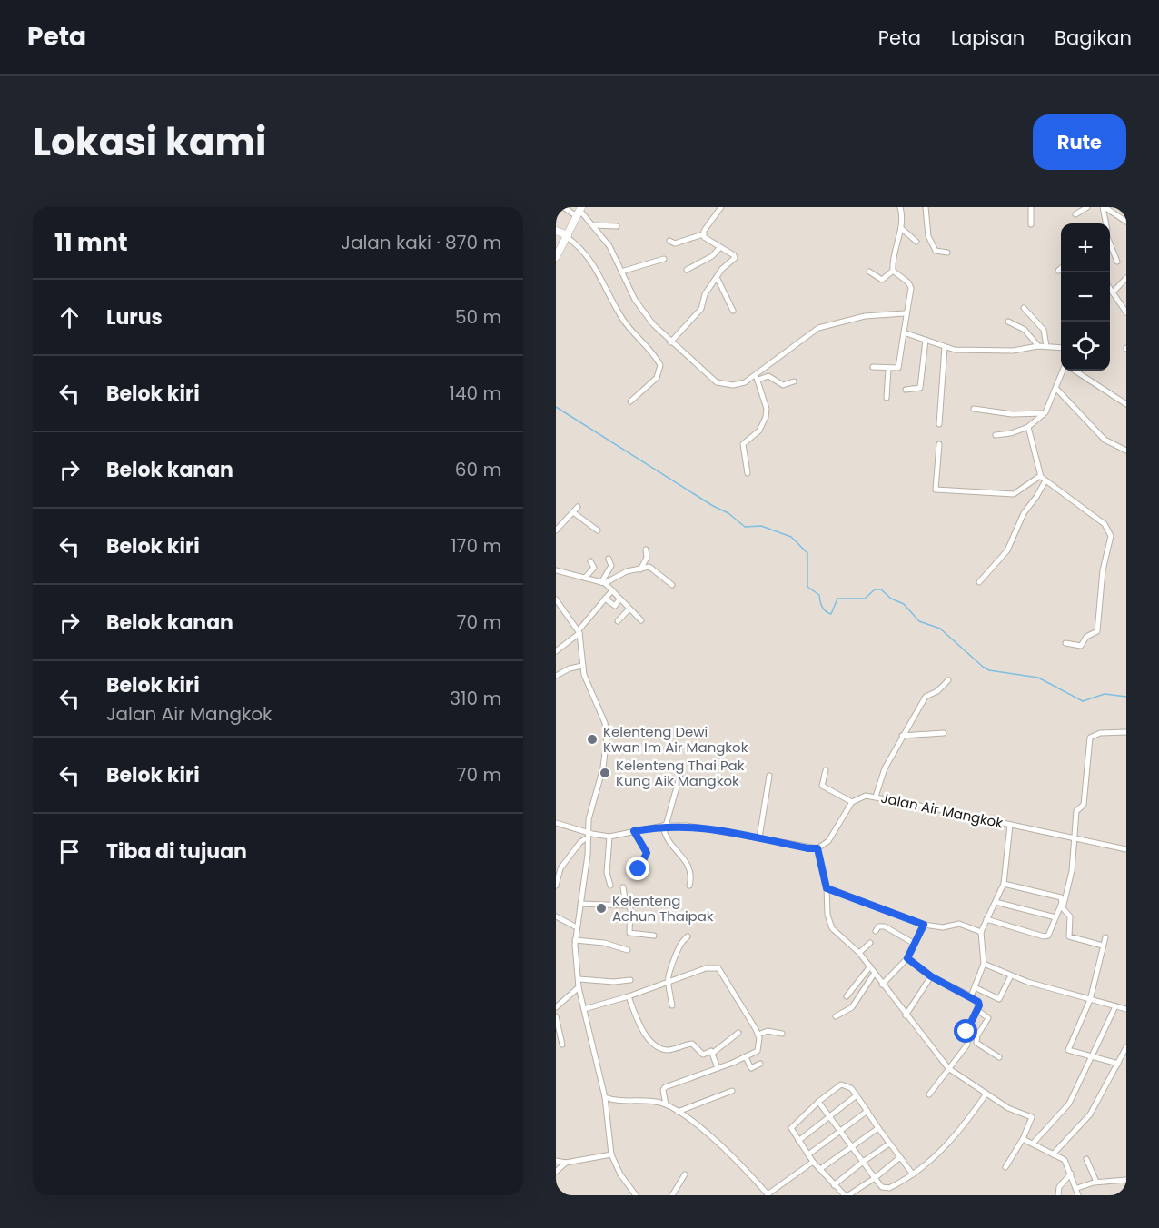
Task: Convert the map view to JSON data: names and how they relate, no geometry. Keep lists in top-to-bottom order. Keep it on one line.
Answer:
{"streets":{"street":["Jalan Air Mangkok"]},"places":["Kelenteng Dewi Kwan Im Air Mangkok","Kelenteng Thai Pak Kung Aik Mangkok","Kelenteng Achun Thaipak"],"page":{"header":"Peta","nav":["Peta","Lapisan","Bagikan"],"title":"Lokasi kami","buttons":"Rute","heading":["11 mnt","Jalan kaki · 870 m"],"map_buttons":["+","−"],"list":[["Lurus","50 m"],["Belok kiri","140 m"],["Belok kanan","60 m"],["Belok kiri","170 m"],["Belok kanan","70 m"],["Belok kiri","Jalan Air Mangkok","310 m"],["Belok kiri","70 m"],"Tiba di tujuan"]}}
